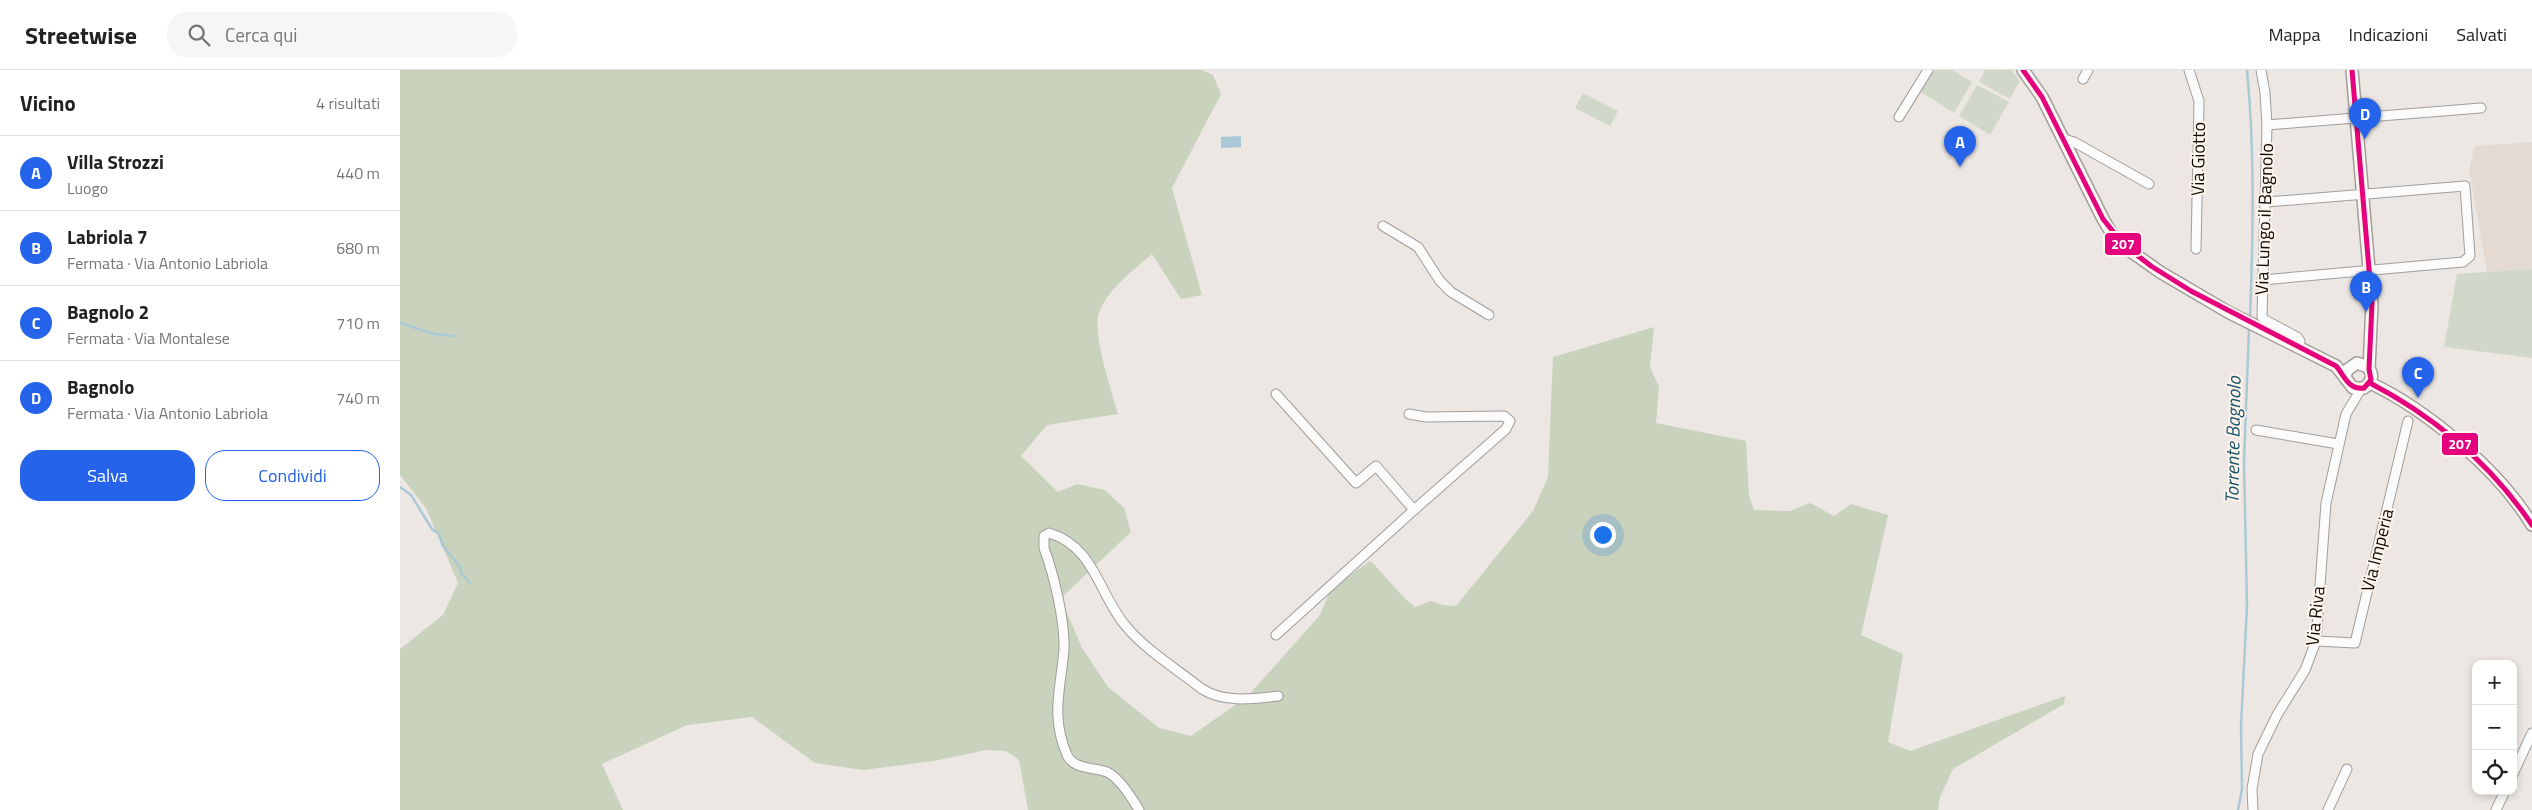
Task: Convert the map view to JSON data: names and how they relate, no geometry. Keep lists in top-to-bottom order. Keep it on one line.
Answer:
{"streets":{"street":["Via Giotto","Via Lungo il Bagnolo","Via Imperia","Via Riva"]},"crossings":[["Via Imperia","Via Riva"]],"water":["Torrente Bagnolo"],"lines":["transit line 207"],"page":{"header":"Streetwise","search":"Cerca qui","nav":["Mappa","Indicazioni","Salvati"],"heading":["Vicino","4 risultati"],"pins":["D","A","B","C"],"list":[{"mark":"A","name":"Villa Strozzi","note":"Luogo","value":"440 m"},{"mark":"B","name":"Labriola 7","note":"Fermata · Via Antonio Labriola","value":"680 m"},{"mark":"C","name":"Bagnolo 2","note":"Fermata · Via Montalese","value":"710 m"},{"mark":"D","name":"Bagnolo","note":"Fermata · Via Antonio Labriola","value":"740 m"}],"buttons":["Salva","Condividi"],"map_buttons":["+","−"]}}
